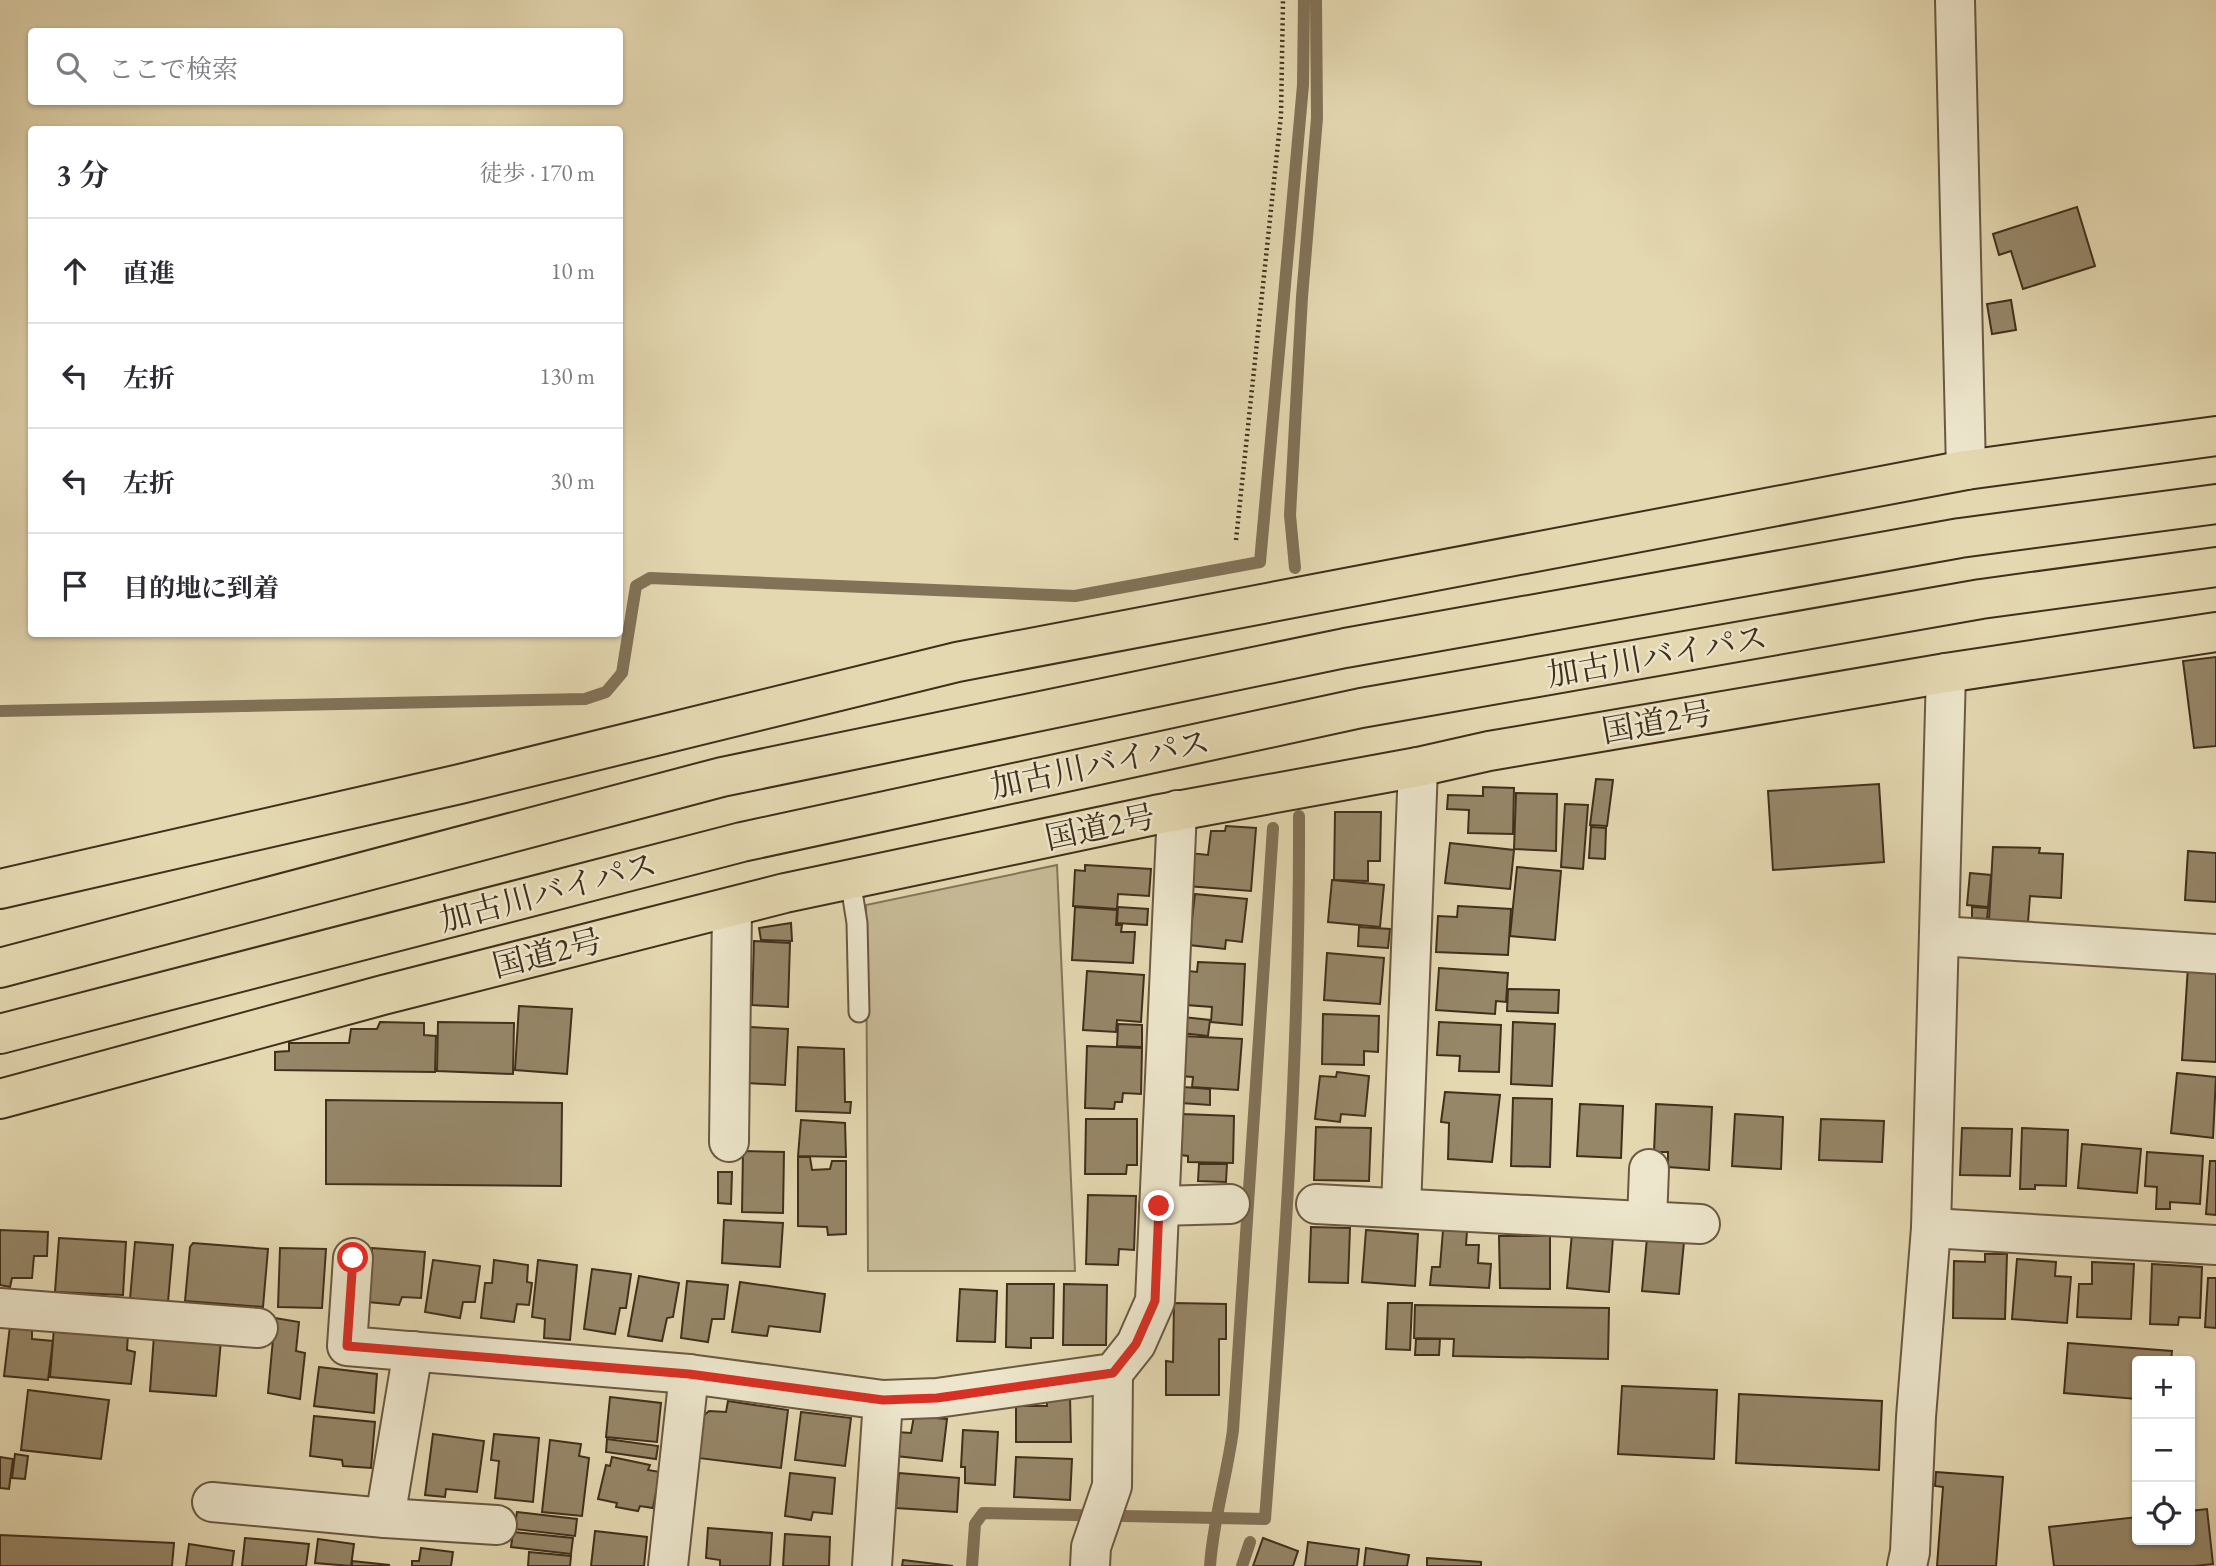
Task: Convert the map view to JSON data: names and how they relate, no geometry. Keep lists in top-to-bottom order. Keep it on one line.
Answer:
{"streets":{"highway":["加古川バイパス","国道2号"]},"page":{"search":"ここで検索","heading":["3 分","徒歩 · 170 m"],"list":[["直進","10 m"],["左折","130 m"],["左折","30 m"],"目的地に到着"],"map_buttons":["+","−"]}}
